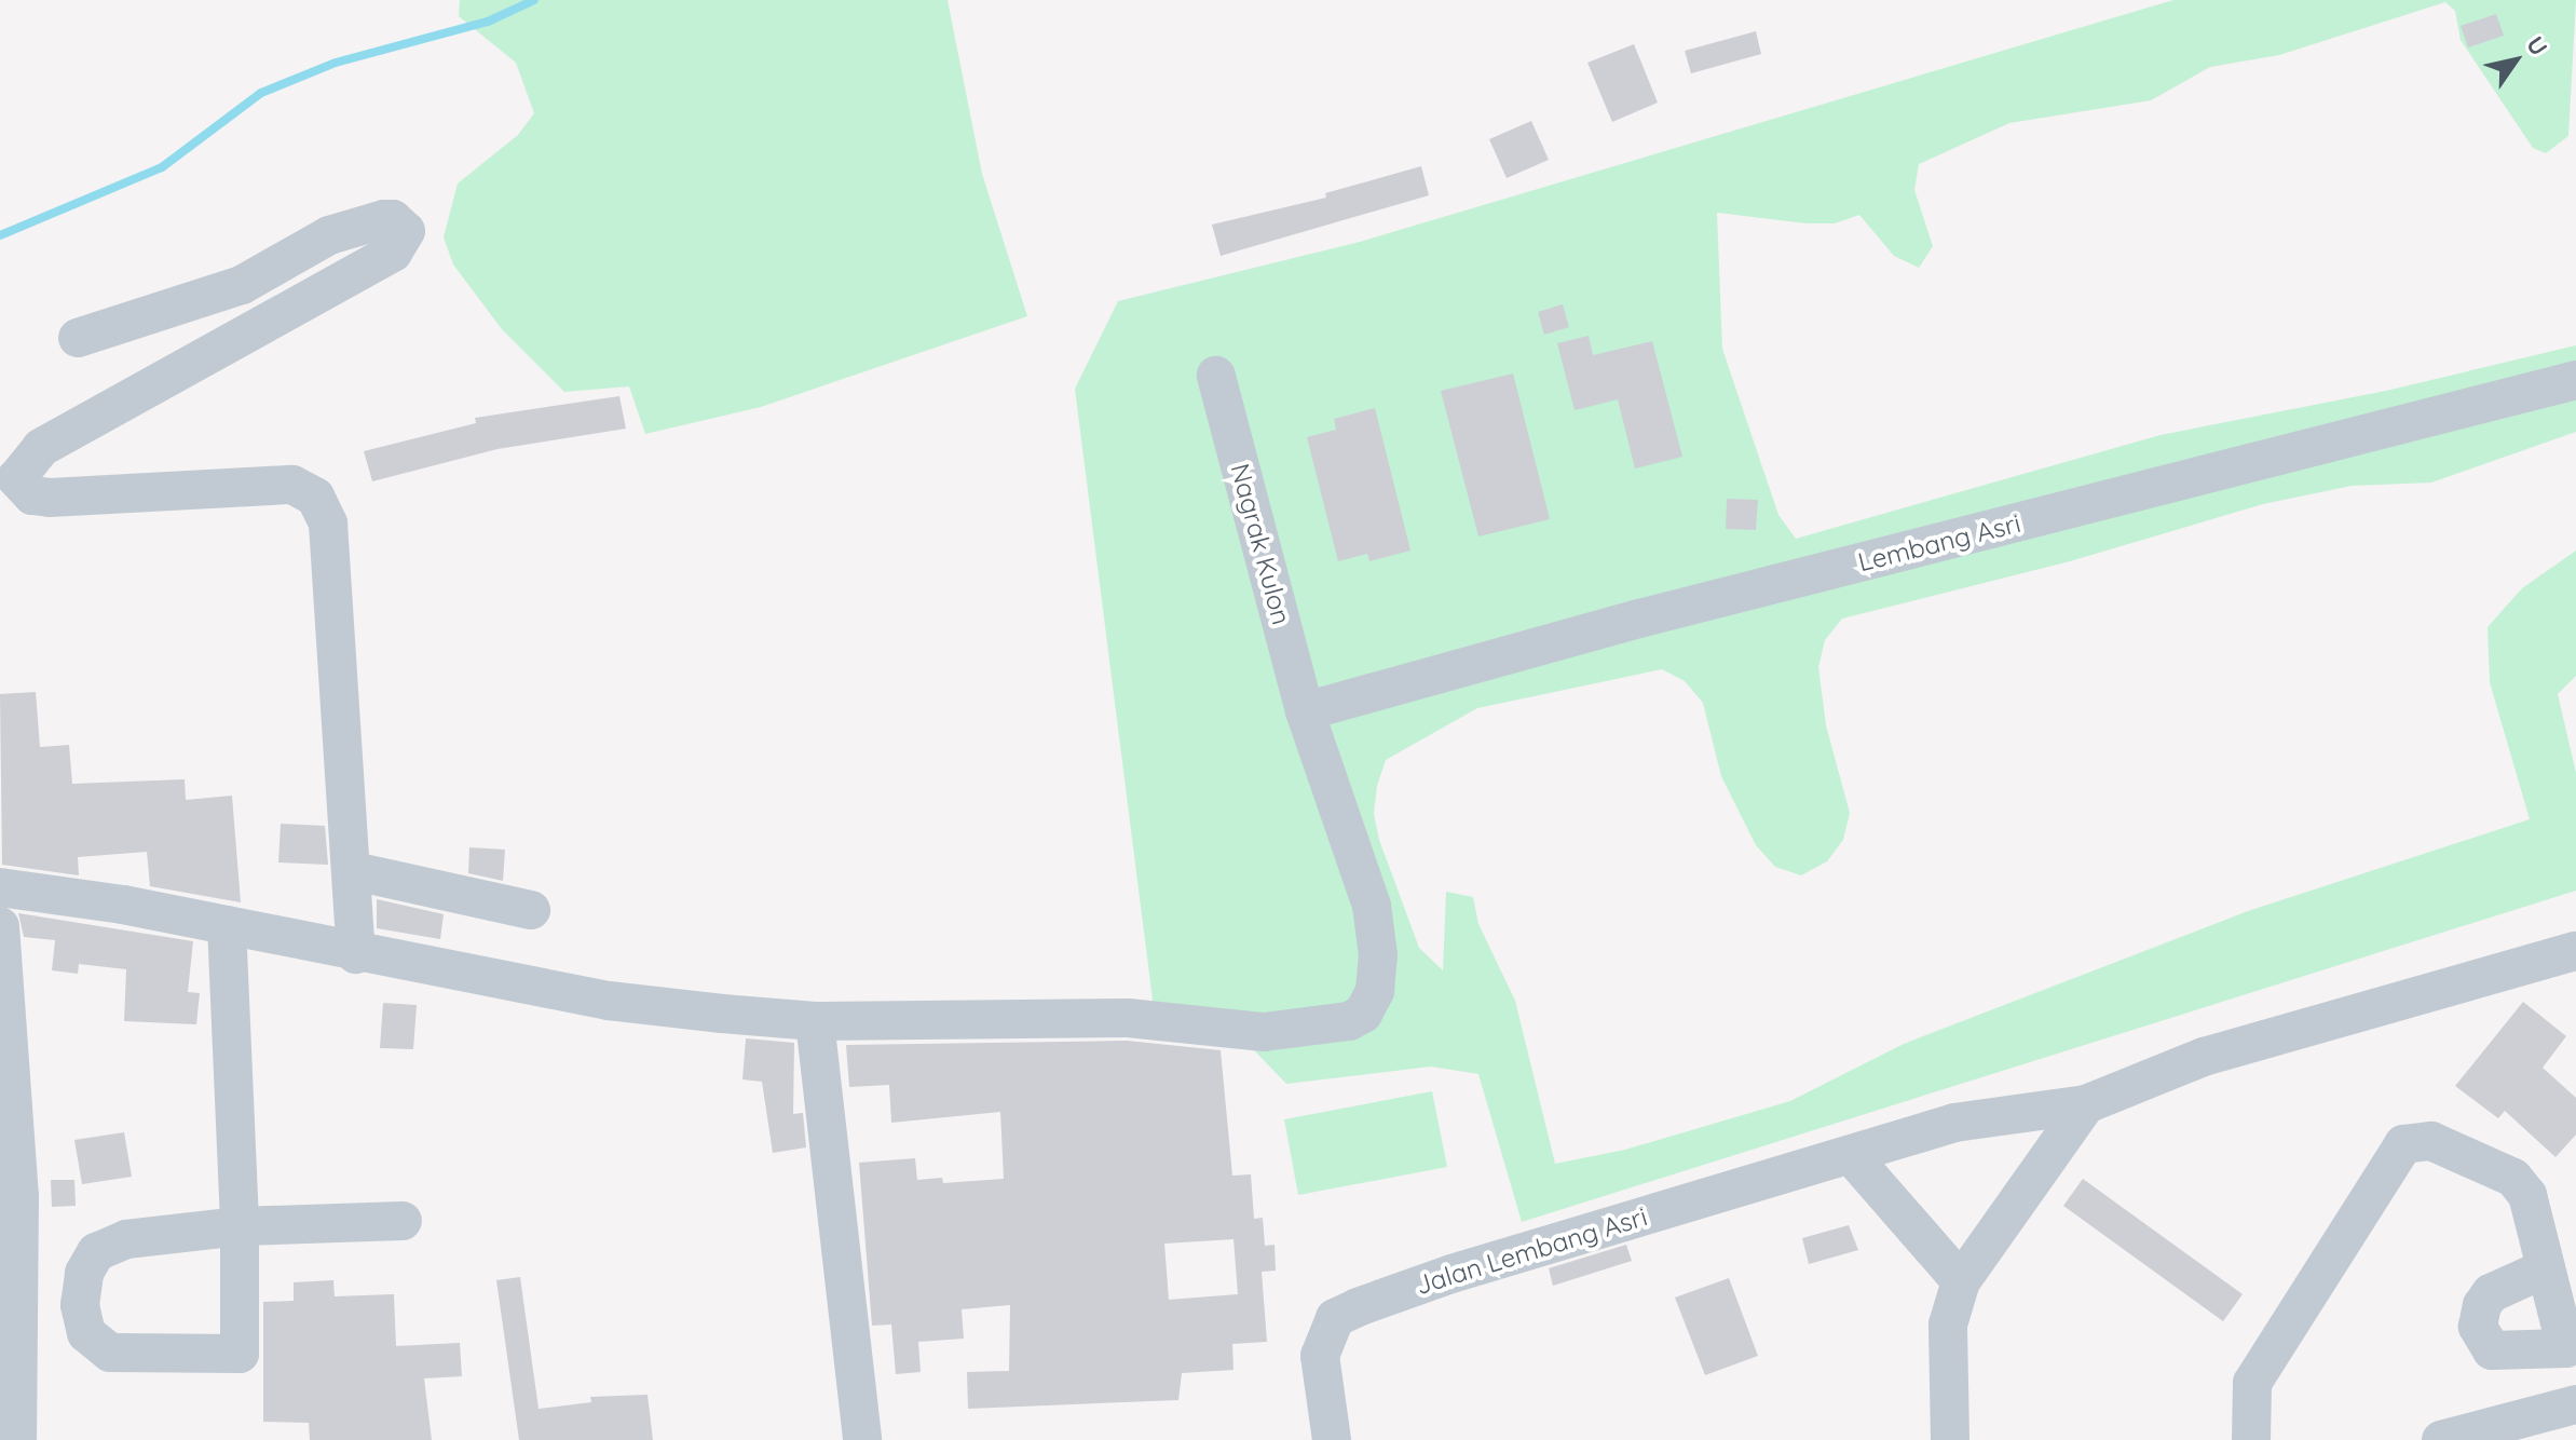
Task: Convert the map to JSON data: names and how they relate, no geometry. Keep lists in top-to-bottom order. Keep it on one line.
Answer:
{"streets":{"street":["Lembang Asri","Nagrak Kulon","Jalan Lembang Asri"]},"crossings":[["Lembang Asri","Nagrak Kulon"]],"north":"top right"}
